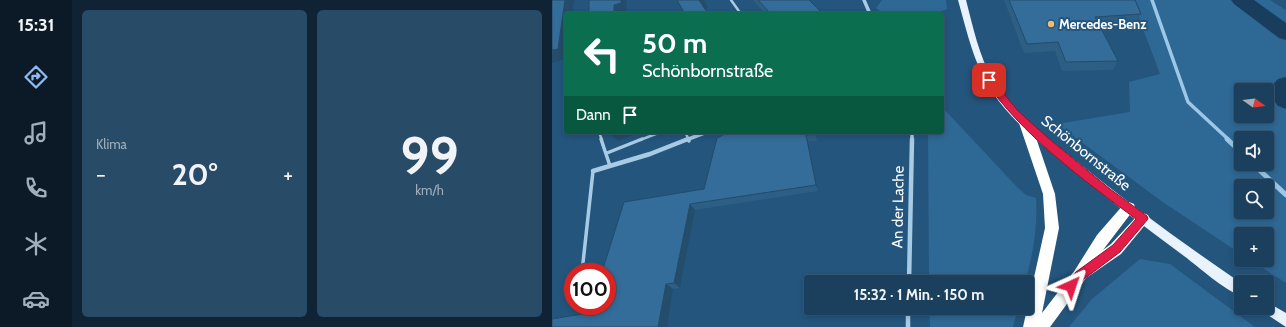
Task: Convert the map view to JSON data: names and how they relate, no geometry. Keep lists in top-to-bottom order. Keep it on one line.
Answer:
{"streets":{"main road":["Schönbornstraße"],"street":["An der Lache"]},"places":["Mercedes-Benz"],"north":"right","page":{"tabs":"15:31","tile":["Klima",["99","km/h"]],"turn":["50 m","Schönbornstraße"],"map_buttons":["+","−"],"then":"Dann","heat":["−","20°","+"],"limit":"100","trip":"15:32 · 1 Min. · 150 m"}}
